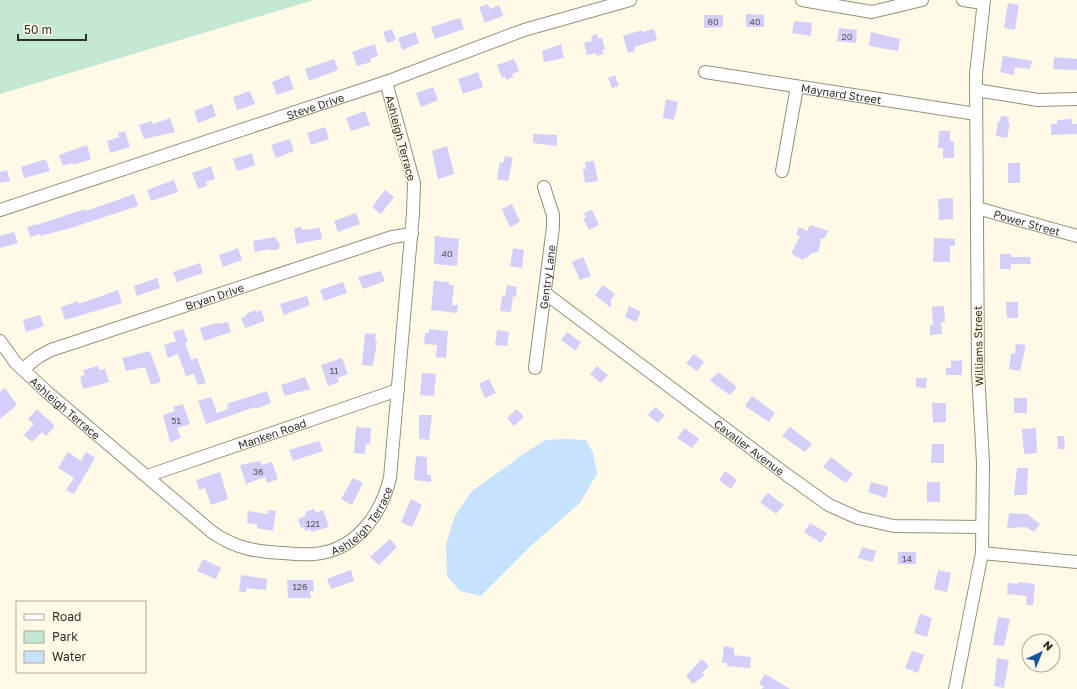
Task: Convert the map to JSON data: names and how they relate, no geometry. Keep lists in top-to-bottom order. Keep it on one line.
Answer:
{"streets":{"street":["Maynard Street","Steve Drive","Ashleigh Terrace","Power Street","Gentry Lane","Bryan Drive","Williams Street","Manken Road","Cavalier Avenue"]},"crossings":[["Maynard Street","Williams Street"],["Steve Drive","Ashleigh Terrace"],["Ashleigh Terrace","Bryan Drive"],["Ashleigh Terrace","Manken Road"],["Power Street","Williams Street"],["Gentry Lane","Cavalier Avenue"],["Williams Street","Cavalier Avenue"]],"house_numbers":["60","40","20","40","11","51","36","121","14","126"],"legend":["Road","Park","Water"],"scale_bar":"50 m","north":"top right"}
